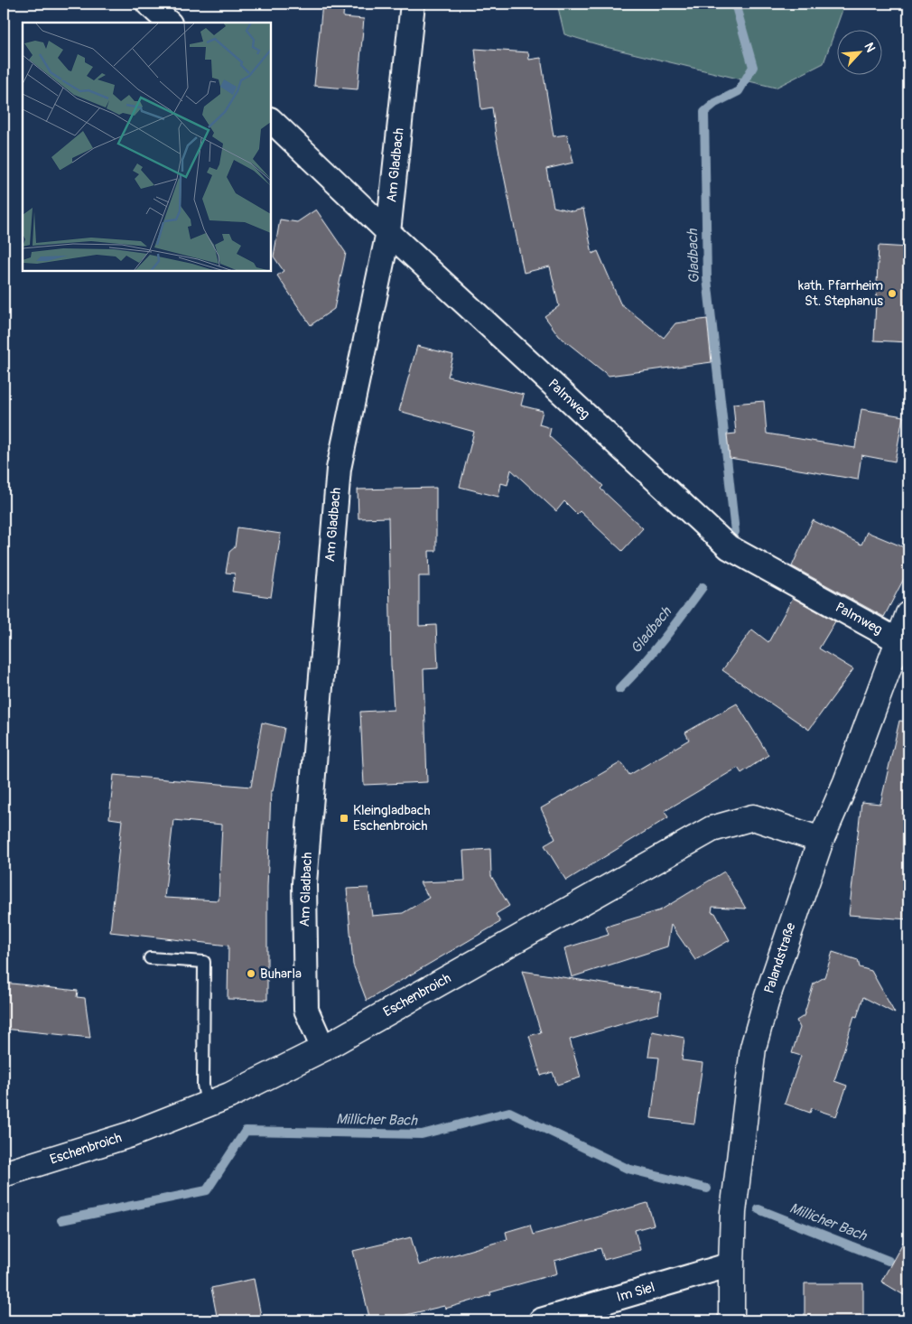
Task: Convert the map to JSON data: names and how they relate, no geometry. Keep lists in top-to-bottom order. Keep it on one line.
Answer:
{"streets":{"street":["Am Gladbach","Palmweg","Palandstraße","Eschenbroich","Im Siel"]},"crossings":[["Am Gladbach","Palmweg"],["Am Gladbach","Eschenbroich"],["Palmweg","Palandstraße"],["Palandstraße","Eschenbroich"],["Palandstraße","Im Siel"]],"water":["Gladbach","Millicher Bach"],"places":{"other":["kath. Pfarrheim St. Stephanus","Buharla"],"transit":["Kleingladbach Eschenbroich"]},"north":"top right"}
